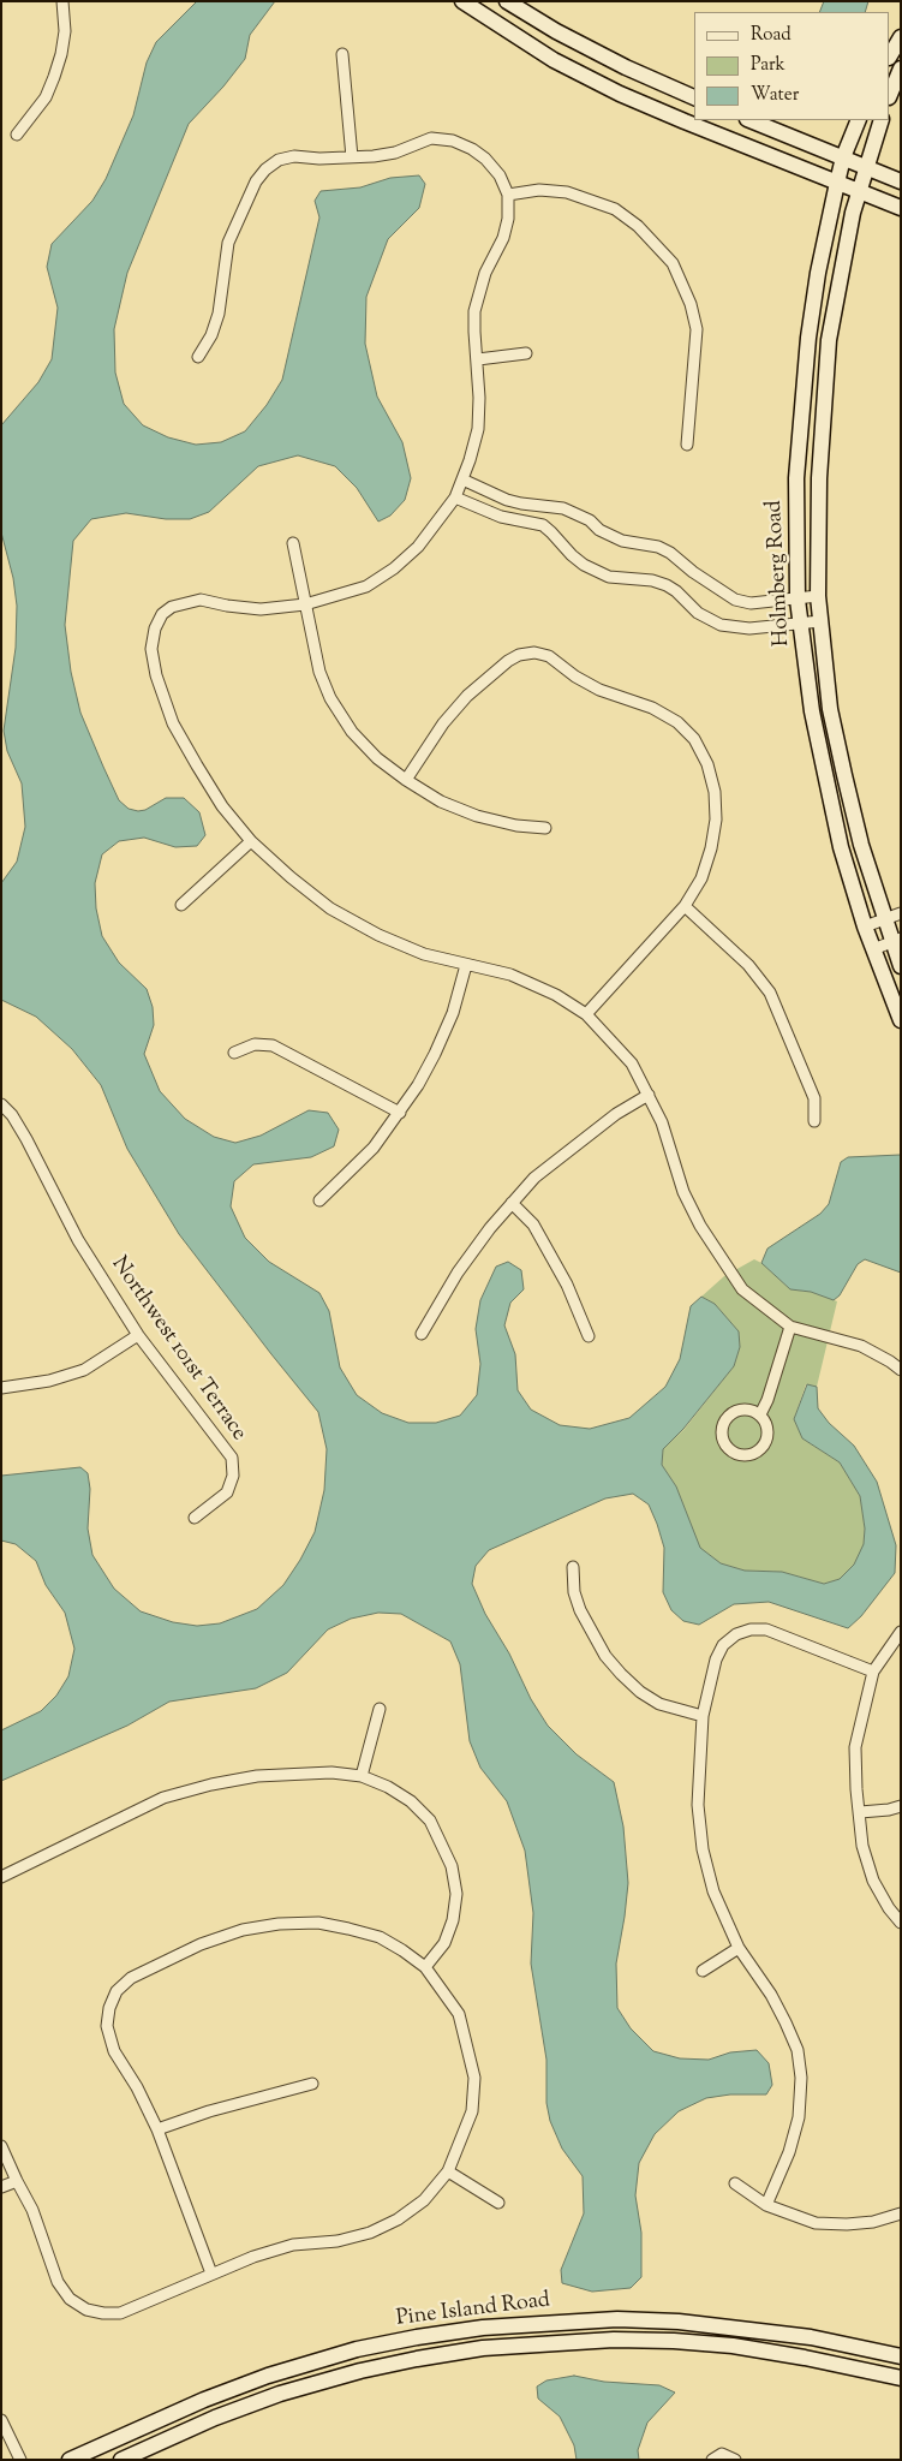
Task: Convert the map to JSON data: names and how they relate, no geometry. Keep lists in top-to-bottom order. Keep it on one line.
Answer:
{"streets":{"main road":["Holmberg Road","Pine Island Road"],"street":["Northwest 101st Terrace"]},"legend":["Road","Park","Water"]}
